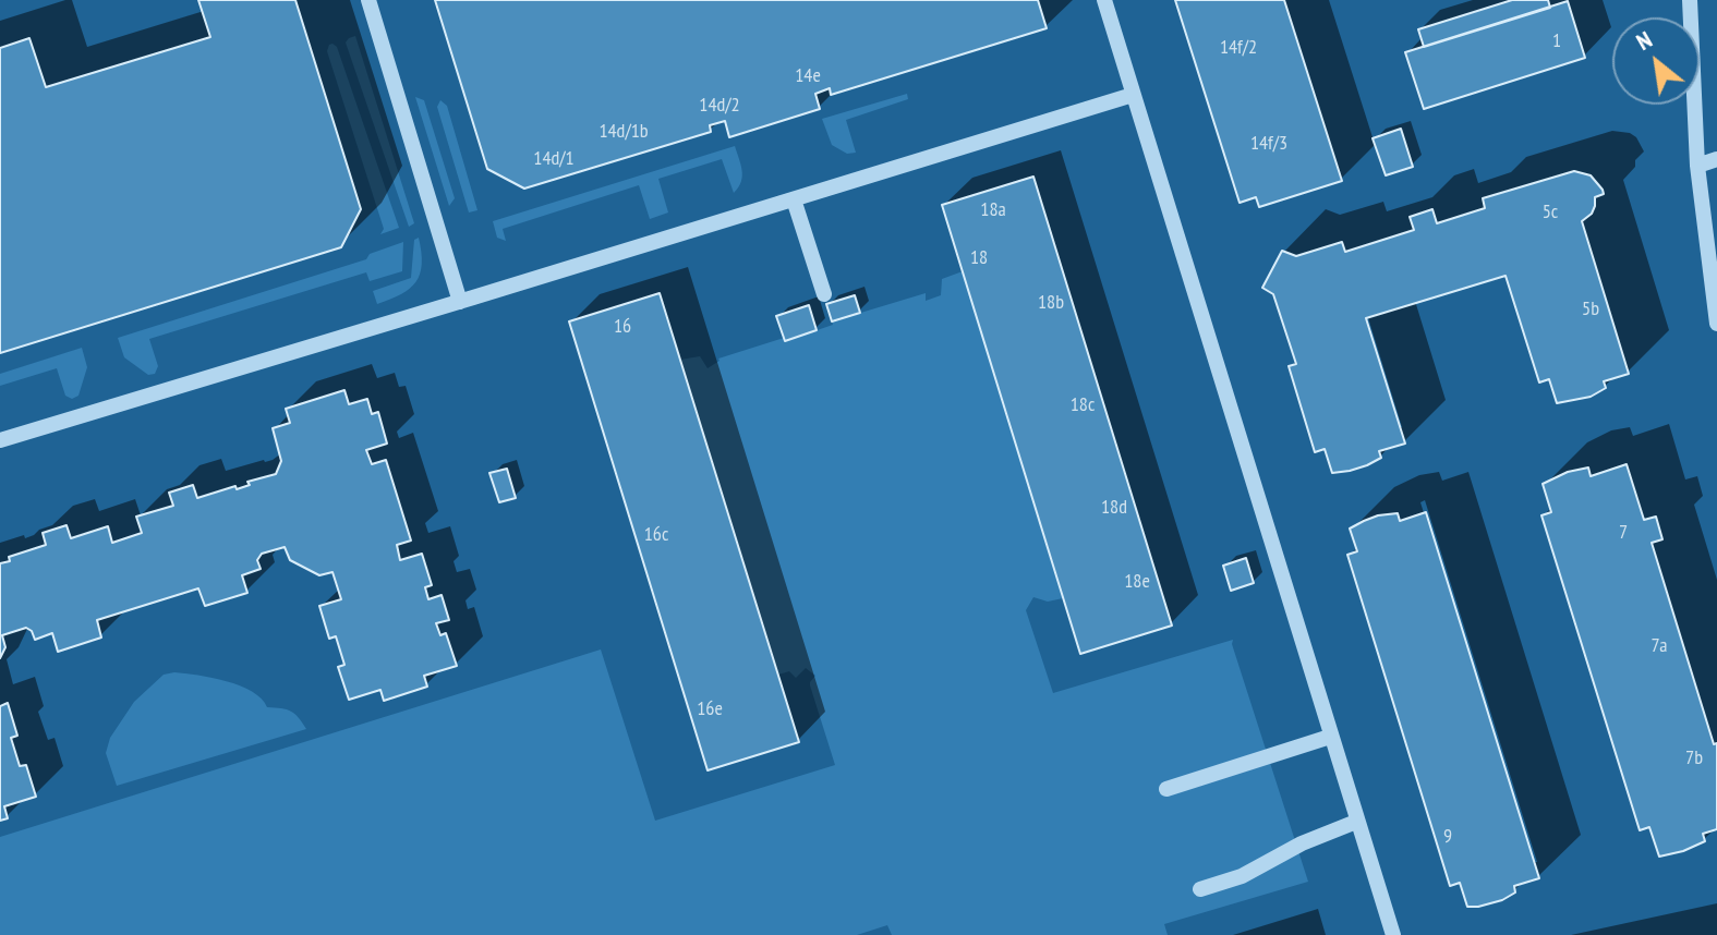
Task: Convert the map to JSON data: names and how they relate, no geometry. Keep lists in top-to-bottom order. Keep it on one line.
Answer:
{"house_numbers":["1","14f/2","14e","14d/2","14d/1b","14f/3","14d/1","18a","5c","18","18b","5b","16","18c","18d","7","16c","18e","7a","16e","7b","9"],"north":"top left"}
